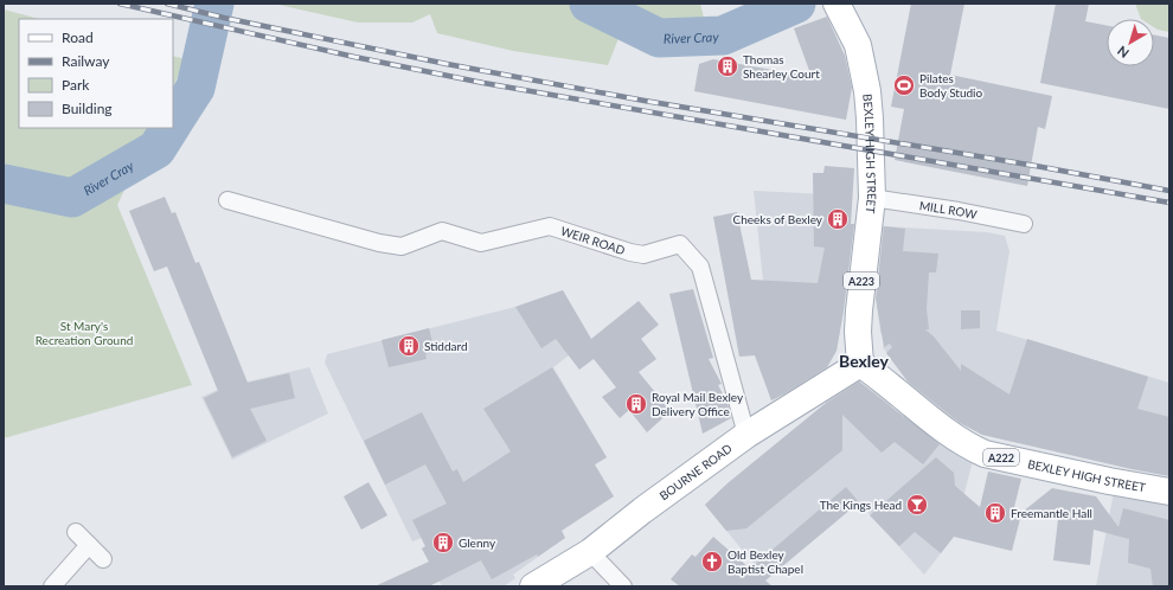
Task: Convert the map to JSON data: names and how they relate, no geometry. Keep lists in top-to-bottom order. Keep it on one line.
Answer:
{"streets":{"main road":["BEXLEY HIGH STREET","A223","A222","BOURNE ROAD"],"street":["MILL ROW","WEIR ROAD"]},"crossings":[["BEXLEY HIGH STREET","MILL ROW"],["BEXLEY HIGH STREET","BOURNE ROAD"],["WEIR ROAD","BOURNE ROAD"]],"districts":["Bexley"],"water":["River Cray"],"parks":["St Mary's Recreation Ground"],"places":{"building":["Thomas Shearley Court","Cheeks of Bexley","Stiddard","Royal Mail Bexley Delivery Office","Freemantle Hall","Glenny"],"sports":["Pilates Body Studio"],"bar":["The Kings Head"],"church":["Old Bexley Baptist Chapel"]},"legend":["Road","Railway","Park","Building"],"north":"bottom left"}
